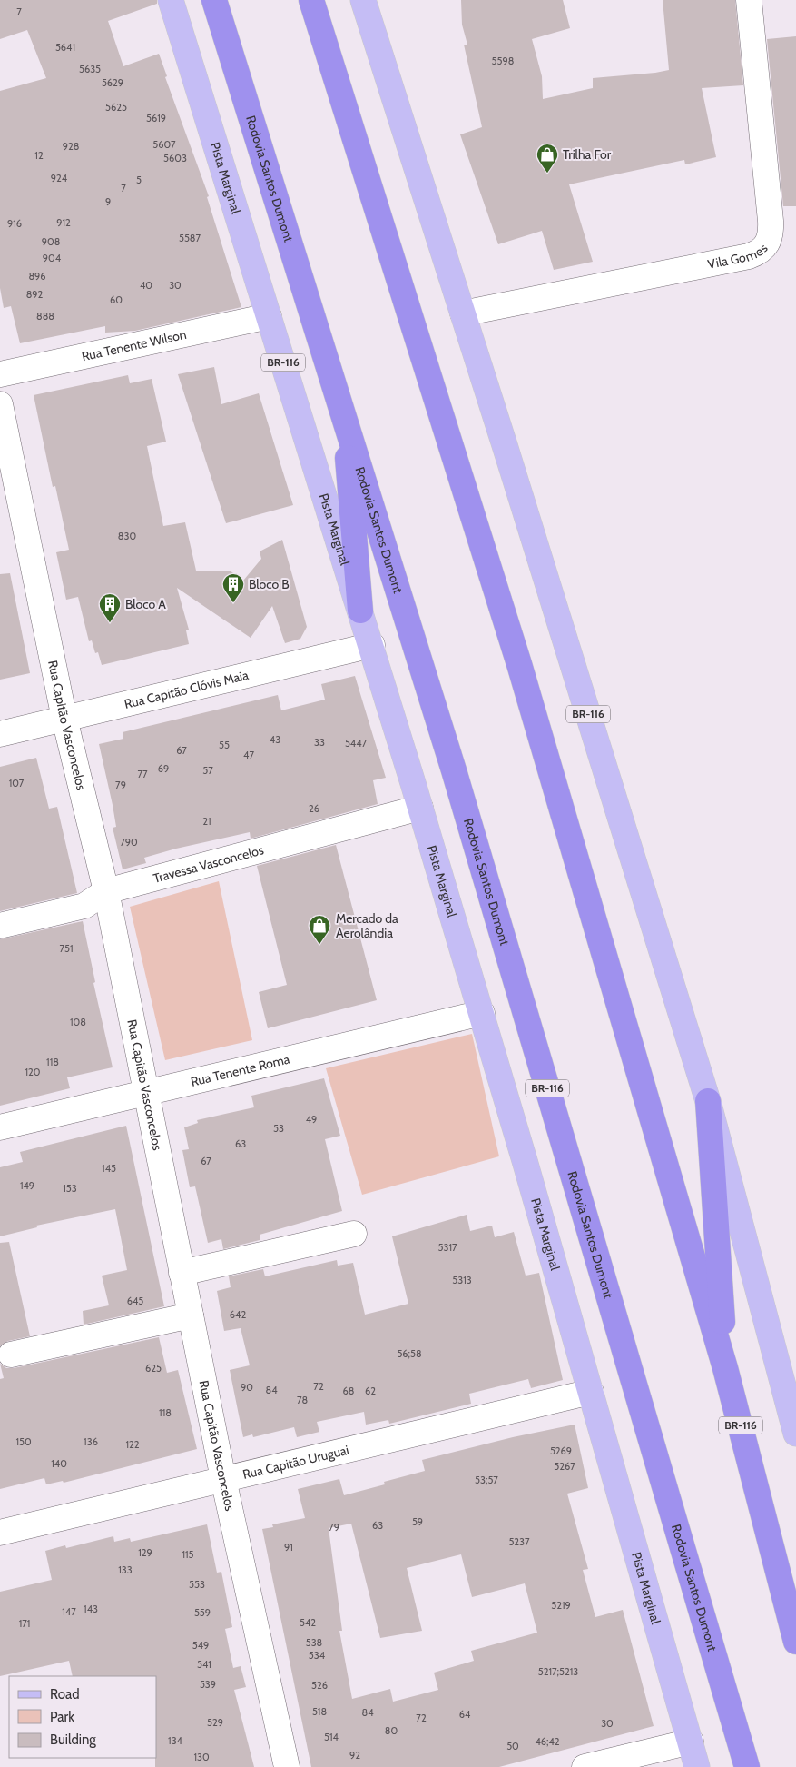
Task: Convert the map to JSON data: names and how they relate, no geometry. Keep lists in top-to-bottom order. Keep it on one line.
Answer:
{"streets":{"highway":["Rodovia Santos Dumont","BR-116"],"main road":["Pista Marginal"],"street":["Vila Gomes","Rua Tenente Wilson","Rua Capitão Clóvis Maia","Rua Capitão Vasconcelos","Travessa Vasconcelos","Rua Tenente Roma","Rua Capitão Uruguai"]},"crossings":[["Pista Marginal","Rua Tenente Wilson"],["Pista Marginal","Rua Capitão Clóvis Maia"],["Pista Marginal","Travessa Vasconcelos"],["Pista Marginal","Rua Tenente Roma"],["Pista Marginal","Rua Capitão Uruguai"],["Vila Gomes","BR-116"],["Rua Capitão Clóvis Maia","Rua Capitão Vasconcelos"],["Rua Capitão Vasconcelos","Travessa Vasconcelos"],["Rua Capitão Vasconcelos","Rua Tenente Roma"],["Rua Capitão Vasconcelos","Rua Capitão Uruguai"]],"places":{"shop":["Trilha For","Mercado da Aerolândia"],"building":["Bloco B","Bloco A"]},"house_numbers":["7","5641","5598","5635","5629","5625","5619","5607","928","12","5603","924","5","7","9","912","916","5587","908","904","896","40","30","892","60","888","830","43","33","5447","55","67","47","69","57","77","107","79","26","21","790","751","108","118","120","49","53","63","67","145","149","153","5317","5313","645","642","56;58","625","72","90","84","68","62","78","118","150","136","122","5269","140","5267","53;57","59","63","79","5237","91","129","115","133","553","5219","143","147","559","542","171","538","549","534","541","5217;5213","539","526","518","84","64","72","529","30","80","514","134","46;42","50","92","130"],"legend":["Road","Park","Building"]}
